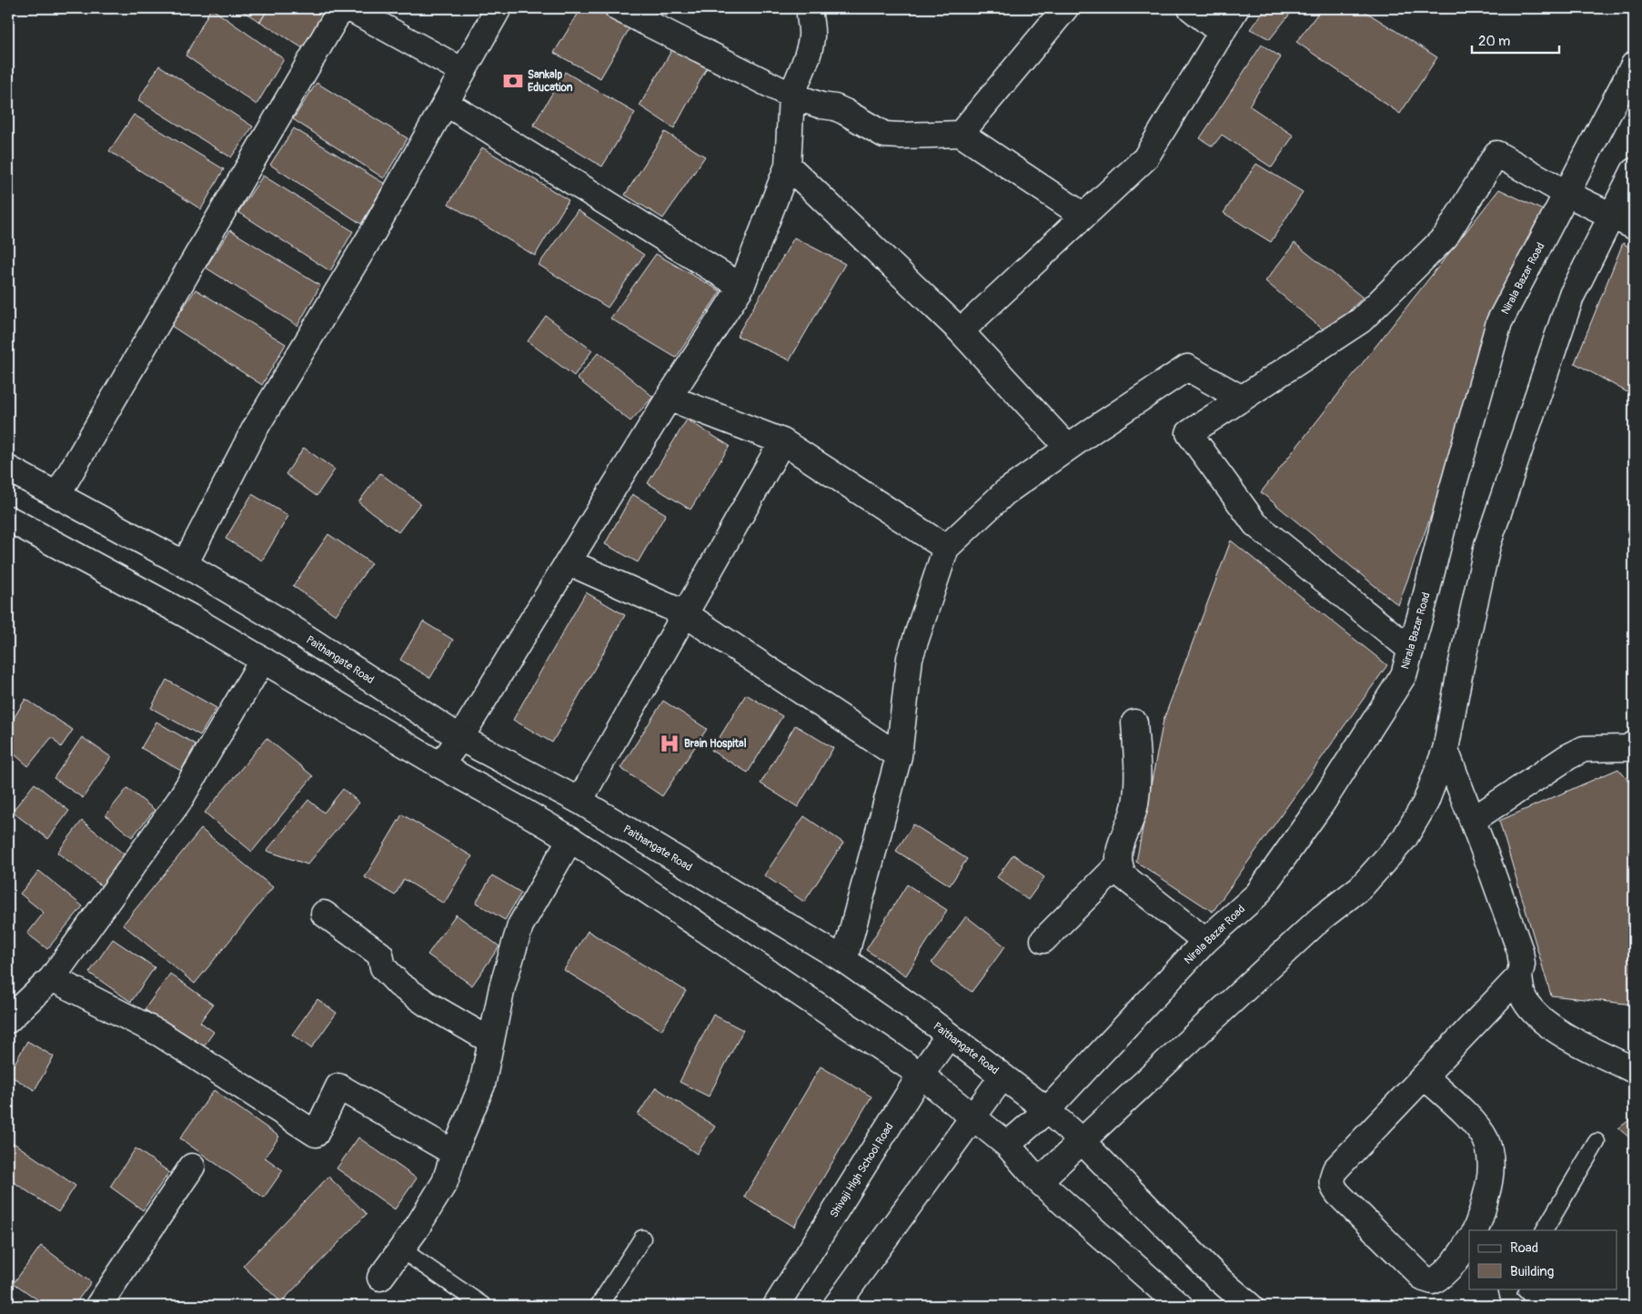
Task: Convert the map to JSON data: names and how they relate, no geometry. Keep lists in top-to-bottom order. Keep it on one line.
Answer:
{"streets":{"street":["Nirala Bazar Road","Paithangate Road","Shivaji High School Road"]},"crossings":[["Nirala Bazar Road","Paithangate Road"],["Paithangate Road","Shivaji High School Road"]],"places":{"bank":["Sankalp Education"],"hospital":["Brain Hospital"]},"legend":["Road","Building"],"scale_bar":"20 m"}
